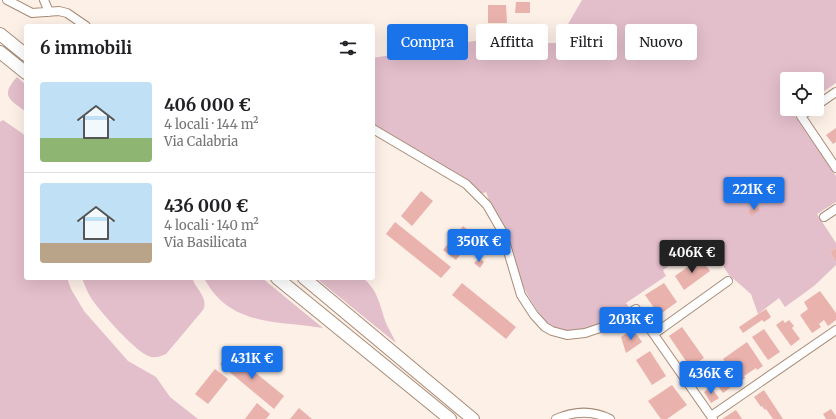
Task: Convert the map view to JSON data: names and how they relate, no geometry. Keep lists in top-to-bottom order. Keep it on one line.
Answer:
{"page":{"chip":["Compra","Affitta","Filtri","Nuovo"],"heading":"6 immobili","list":[{"name":"406 000 €","note":"4 locali · 144 m² · Via Calabria"},{"name":"436 000 €","note":"4 locali · 140 m² · Via Basilicata"}],"price":["221K €","350K €","406K €","203K €","431K €","436K €"]}}
